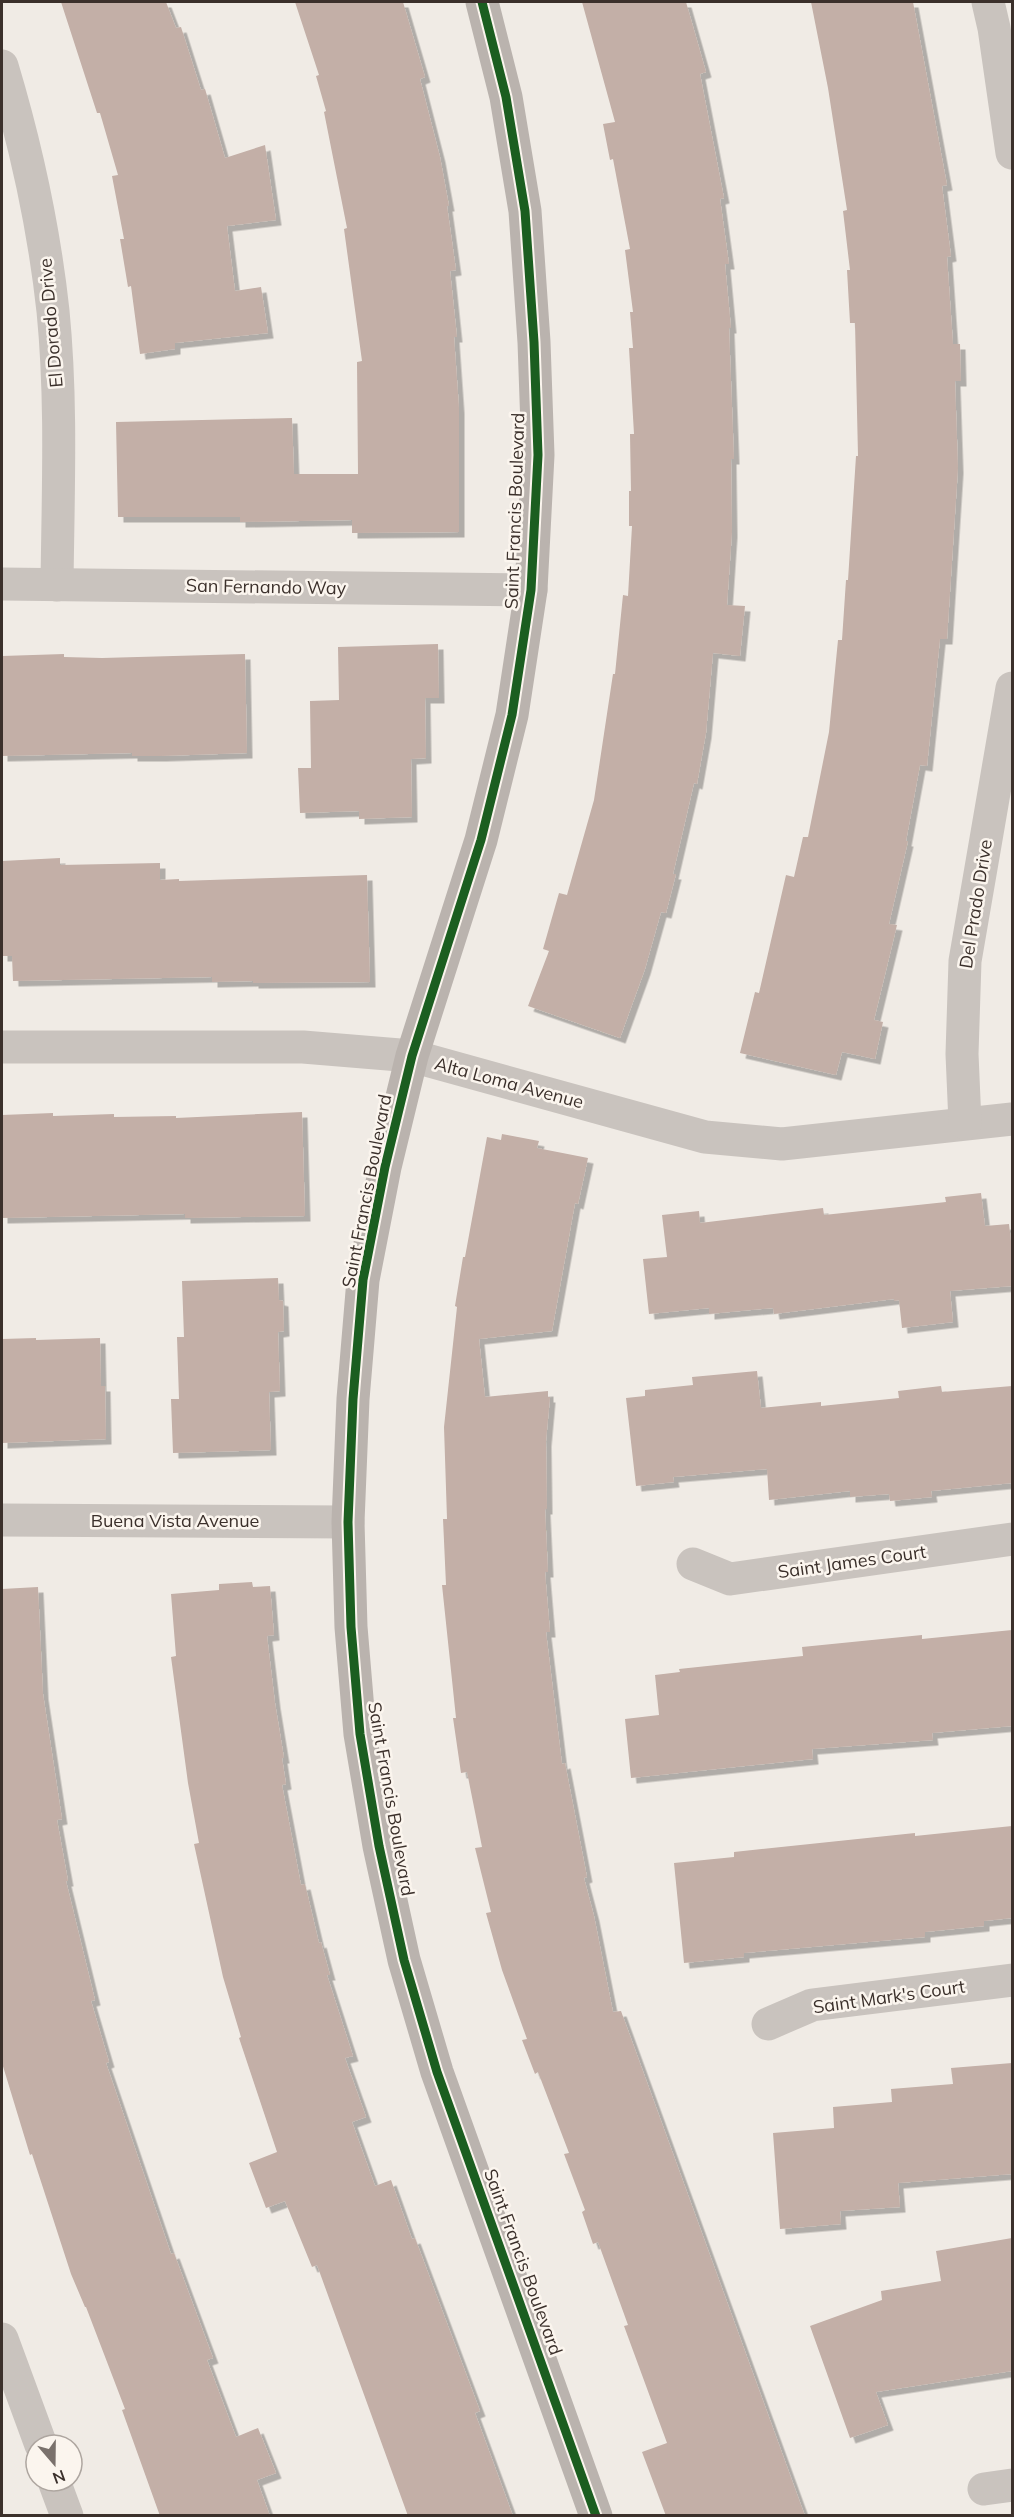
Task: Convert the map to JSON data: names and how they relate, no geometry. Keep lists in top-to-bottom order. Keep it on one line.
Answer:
{"streets":{"street":["El Dorado Drive","Saint Francis Boulevard","San Fernando Way","Del Prado Drive","Alta Loma Avenue","Buena Vista Avenue","Saint James Court","Saint Mark's Court"]},"crossings":[["El Dorado Drive","San Fernando Way"],["Saint Francis Boulevard","San Fernando Way"],["Saint Francis Boulevard","Alta Loma Avenue"],["Saint Francis Boulevard","Buena Vista Avenue"],["Del Prado Drive","Alta Loma Avenue"]],"north":"bottom"}
